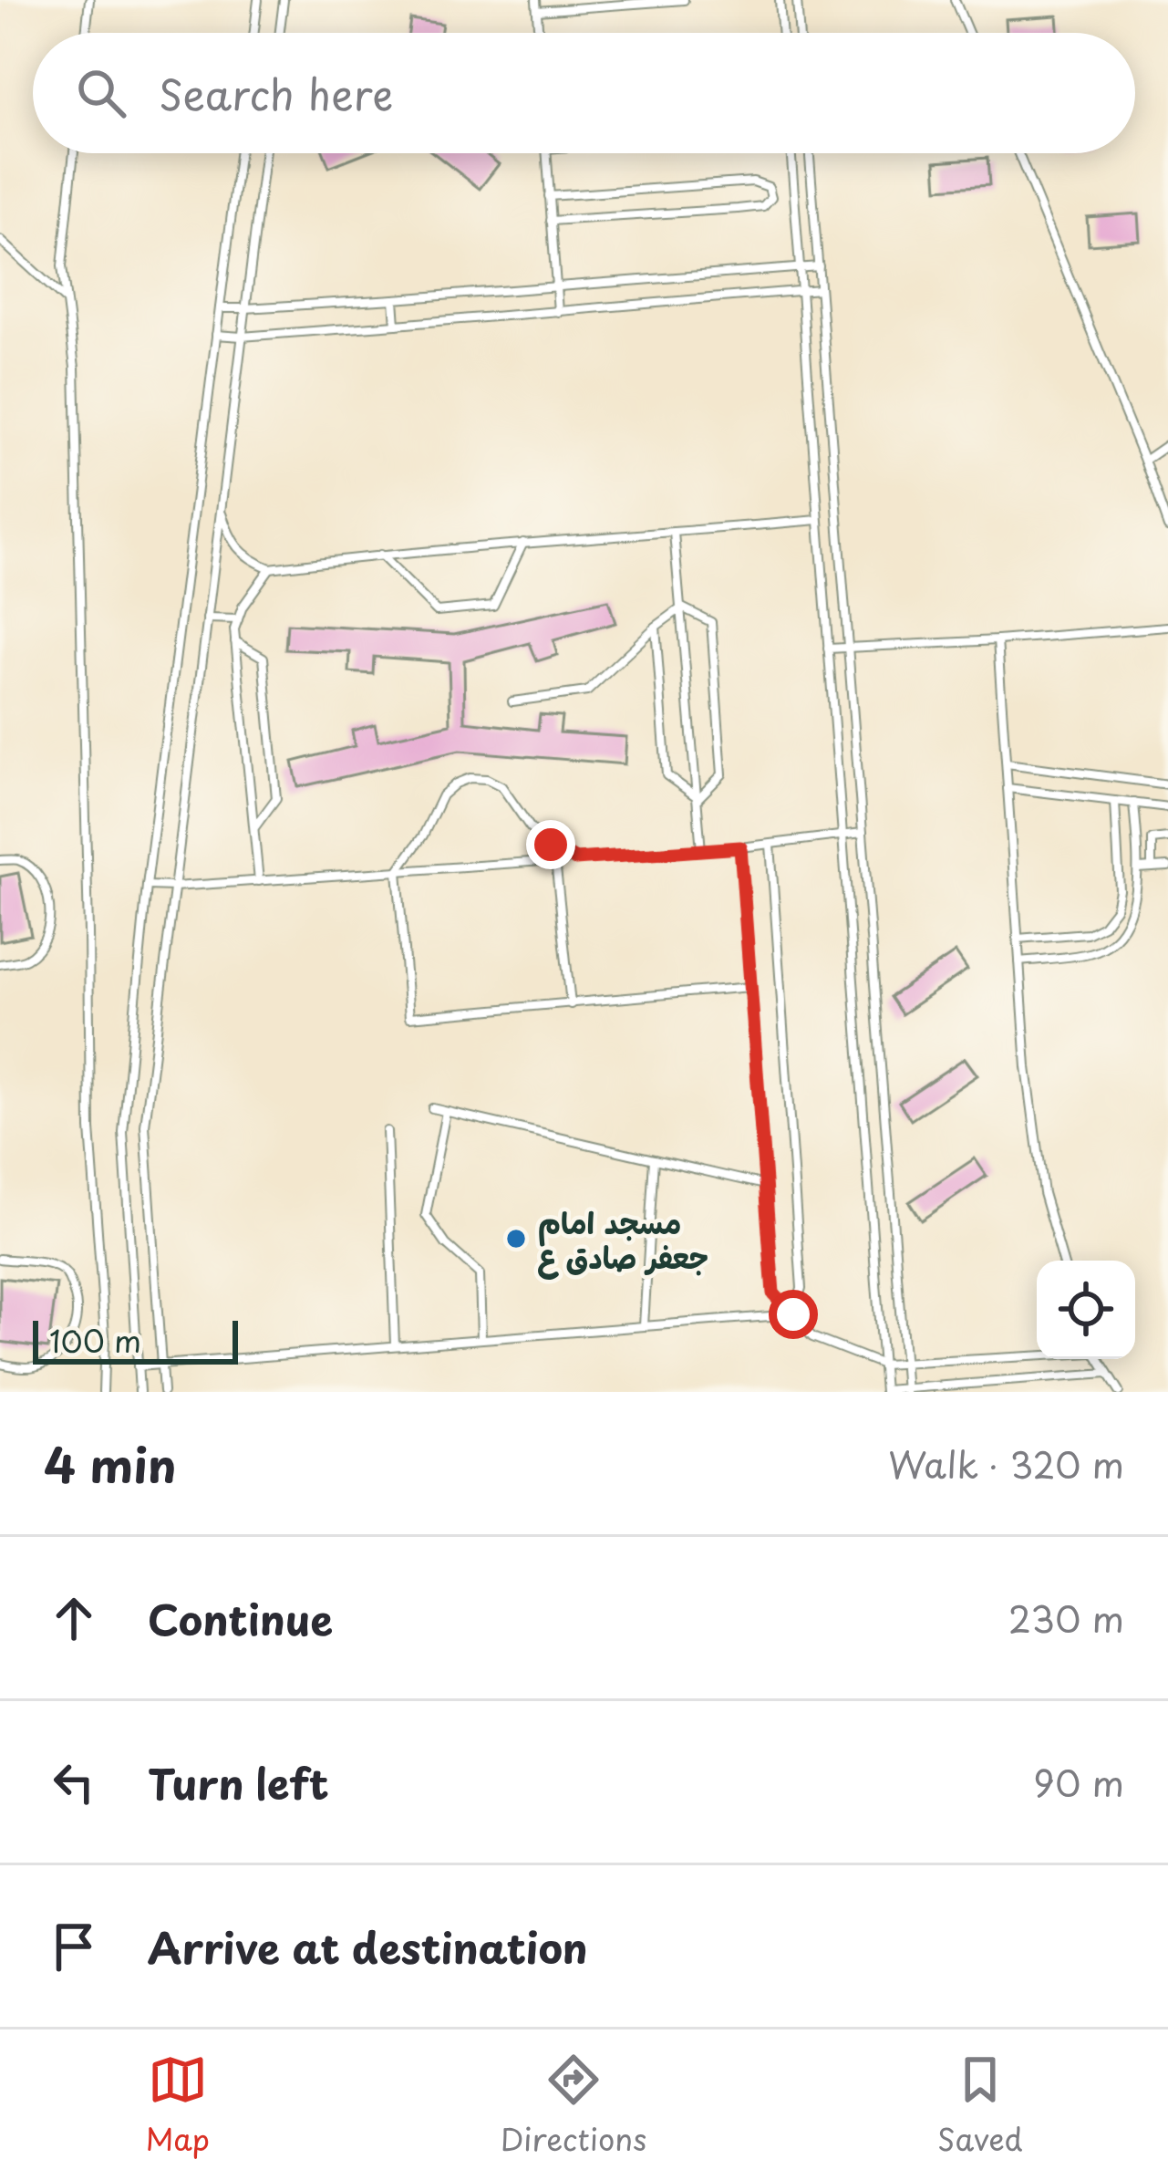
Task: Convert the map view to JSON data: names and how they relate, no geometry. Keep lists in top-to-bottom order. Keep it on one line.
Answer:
{"places":["مسجد امام جعفر صادق ع"],"scale_bar":"100 m","page":{"search":"Search here","scale":"100 m","heading":["4 min","Walk · 320 m"],"list":[["Continue","230 m"],["Turn left","90 m"],"Arrive at destination"],"nav":["Map","Directions","Saved"]}}
